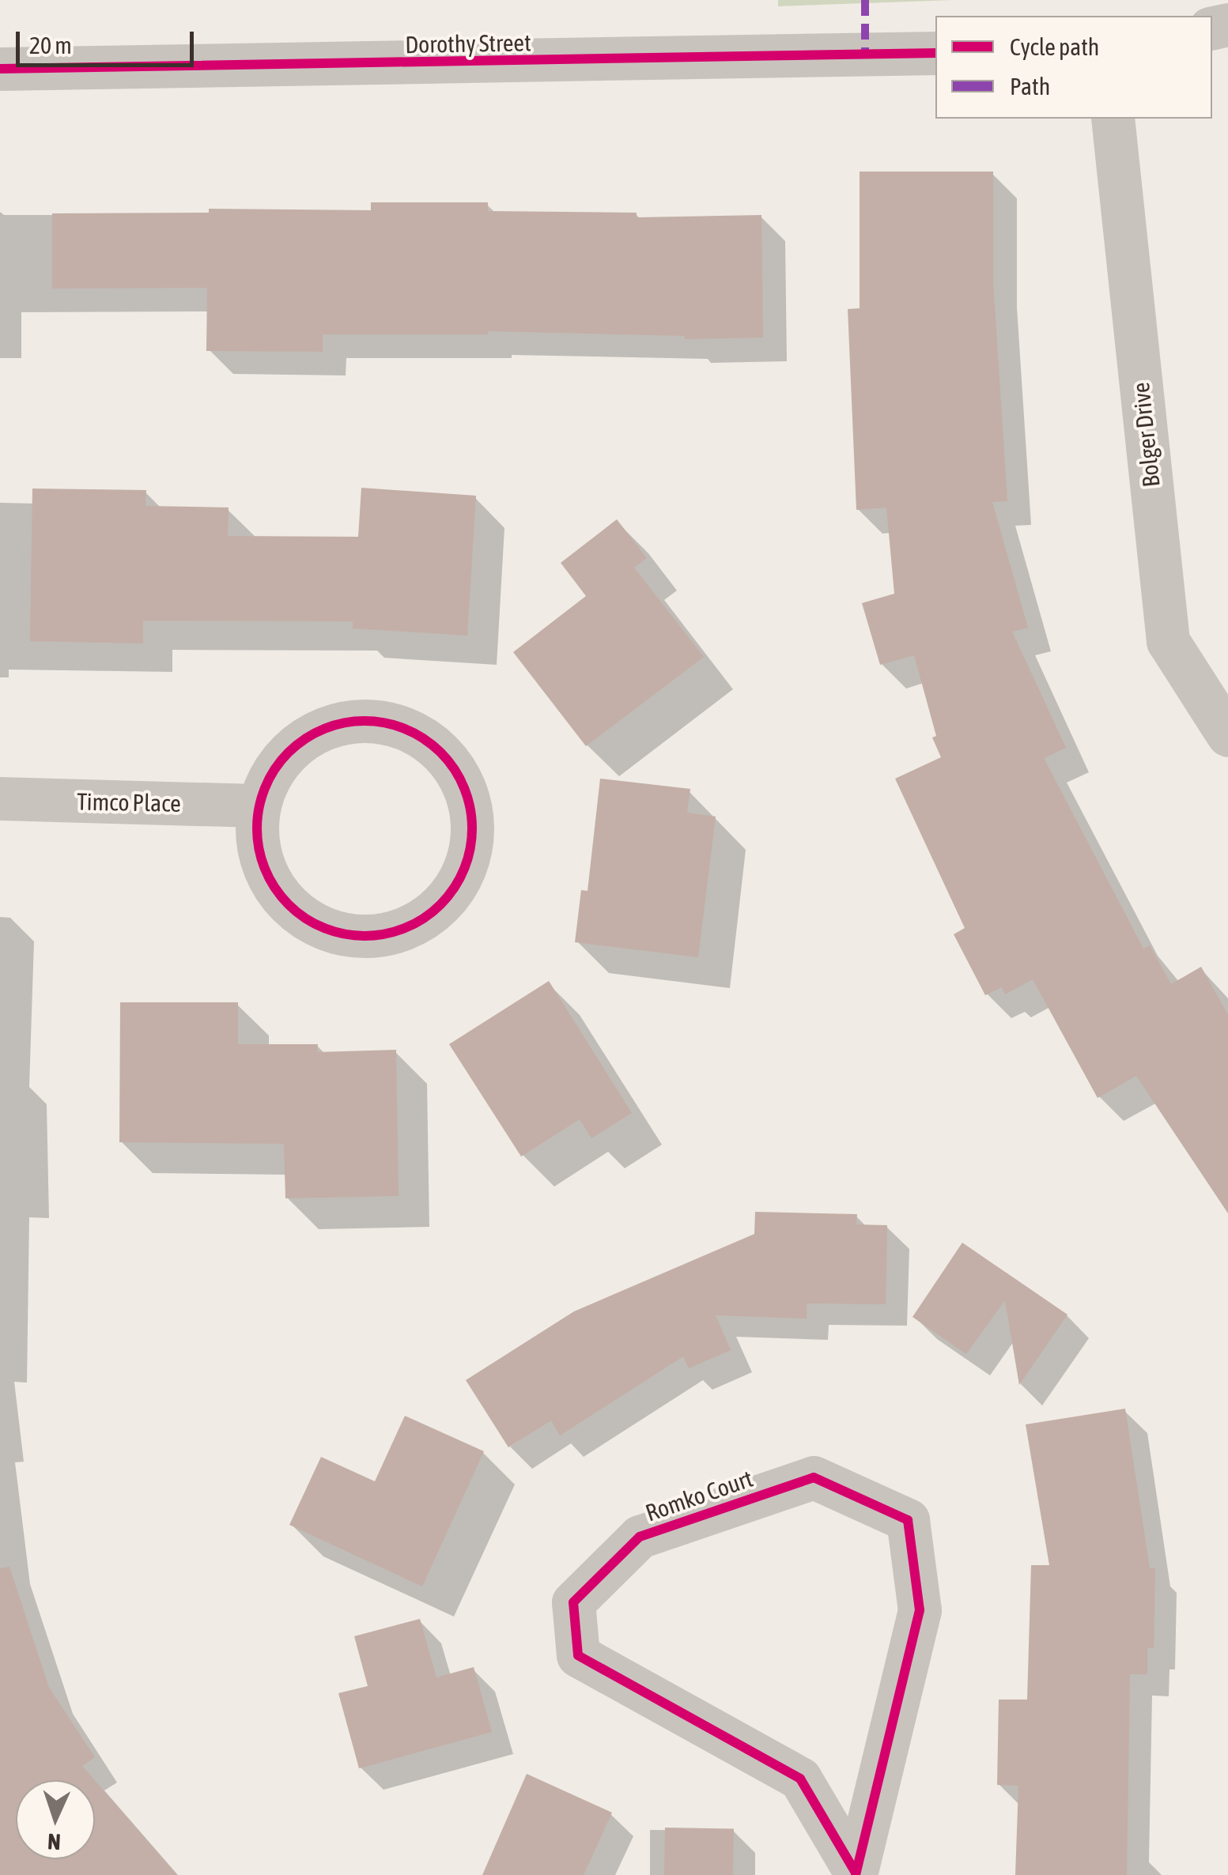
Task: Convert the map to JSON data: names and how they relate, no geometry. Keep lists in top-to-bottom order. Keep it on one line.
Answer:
{"streets":{"street":["Dorothy Street","Bolger Drive","Timco Place","Romko Court"]},"legend":["Cycle path","Path"],"scale_bar":"20 m","north":"bottom"}
